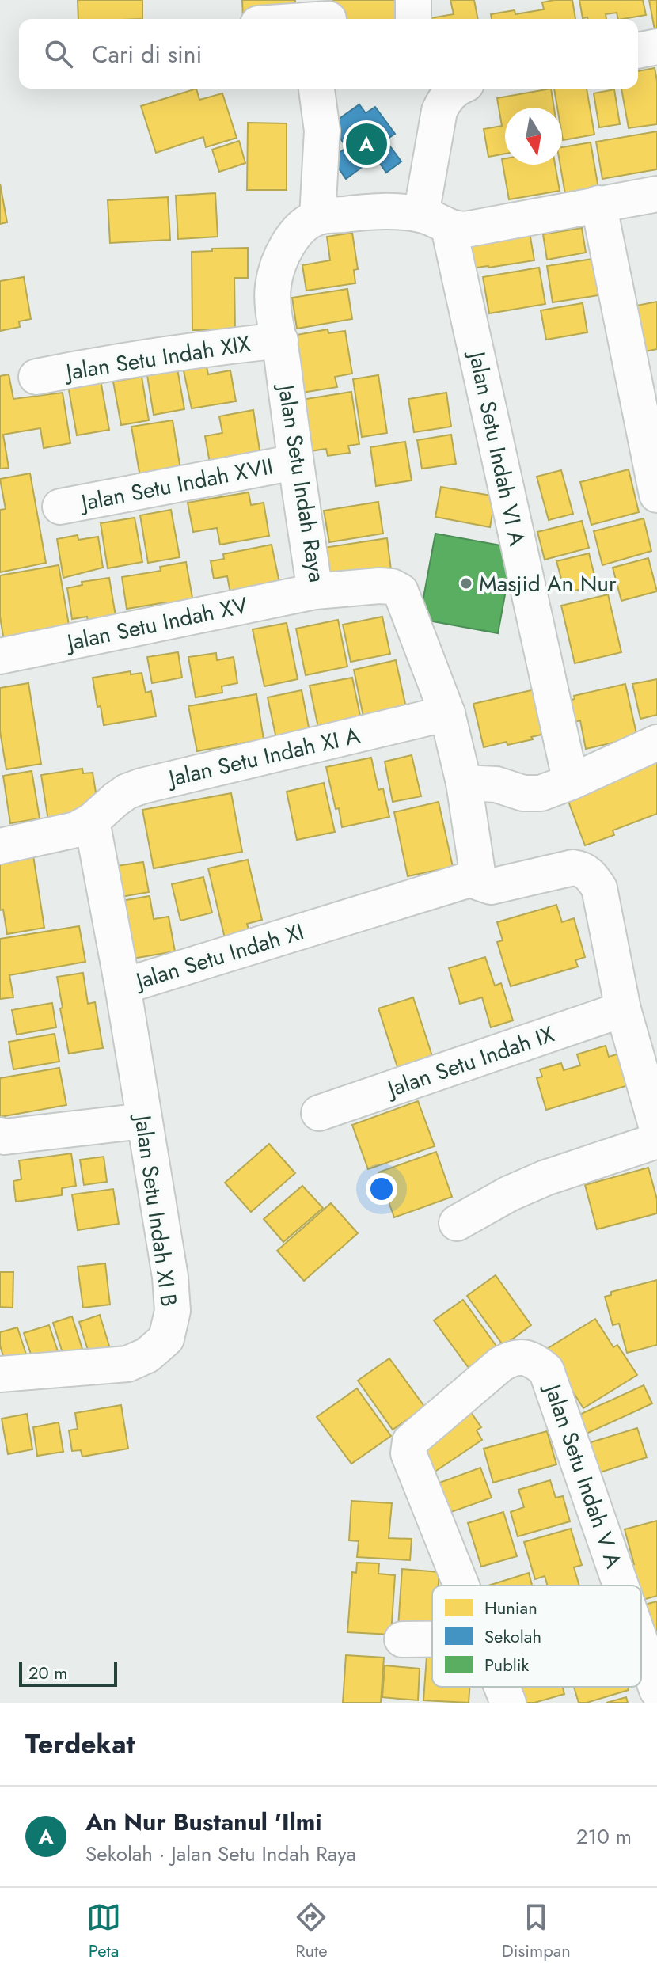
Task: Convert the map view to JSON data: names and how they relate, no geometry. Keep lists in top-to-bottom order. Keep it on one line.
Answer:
{"streets":{"street":["Jalan Setu Indah XIX","Jalan Setu Indah VI A","Jalan Setu Indah Raya","Jalan Setu Indah XVII","Jalan Setu Indah XV","Jalan Setu Indah XI A","Jalan Setu Indah XI","Jalan Setu Indah IX","Jalan Setu Indah XI B","Jalan Setu Indah V A"]},"crossings":[["Jalan Setu Indah XIX","Jalan Setu Indah Raya"],["Jalan Setu Indah Raya","Jalan Setu Indah XVII"],["Jalan Setu Indah Raya","Jalan Setu Indah XV"],["Jalan Setu Indah Raya","Jalan Setu Indah XI A"],["Jalan Setu Indah Raya","Jalan Setu Indah XI"],["Jalan Setu Indah XI A","Jalan Setu Indah XI"],["Jalan Setu Indah XI","Jalan Setu Indah XI B"]],"places":["Masjid An Nur"],"legend":["Hunian","Sekolah","Publik"],"scale_bar":"20 m","north":"bottom","page":{"search":"Cari di sini","pins":"A","scale":"20 m","heading":"Terdekat","list":[{"mark":"A","name":"An Nur Bustanul 'Ilmi","note":"Sekolah · Jalan Setu Indah Raya","value":"210 m"}],"nav":["Peta","Rute","Disimpan"]}}
